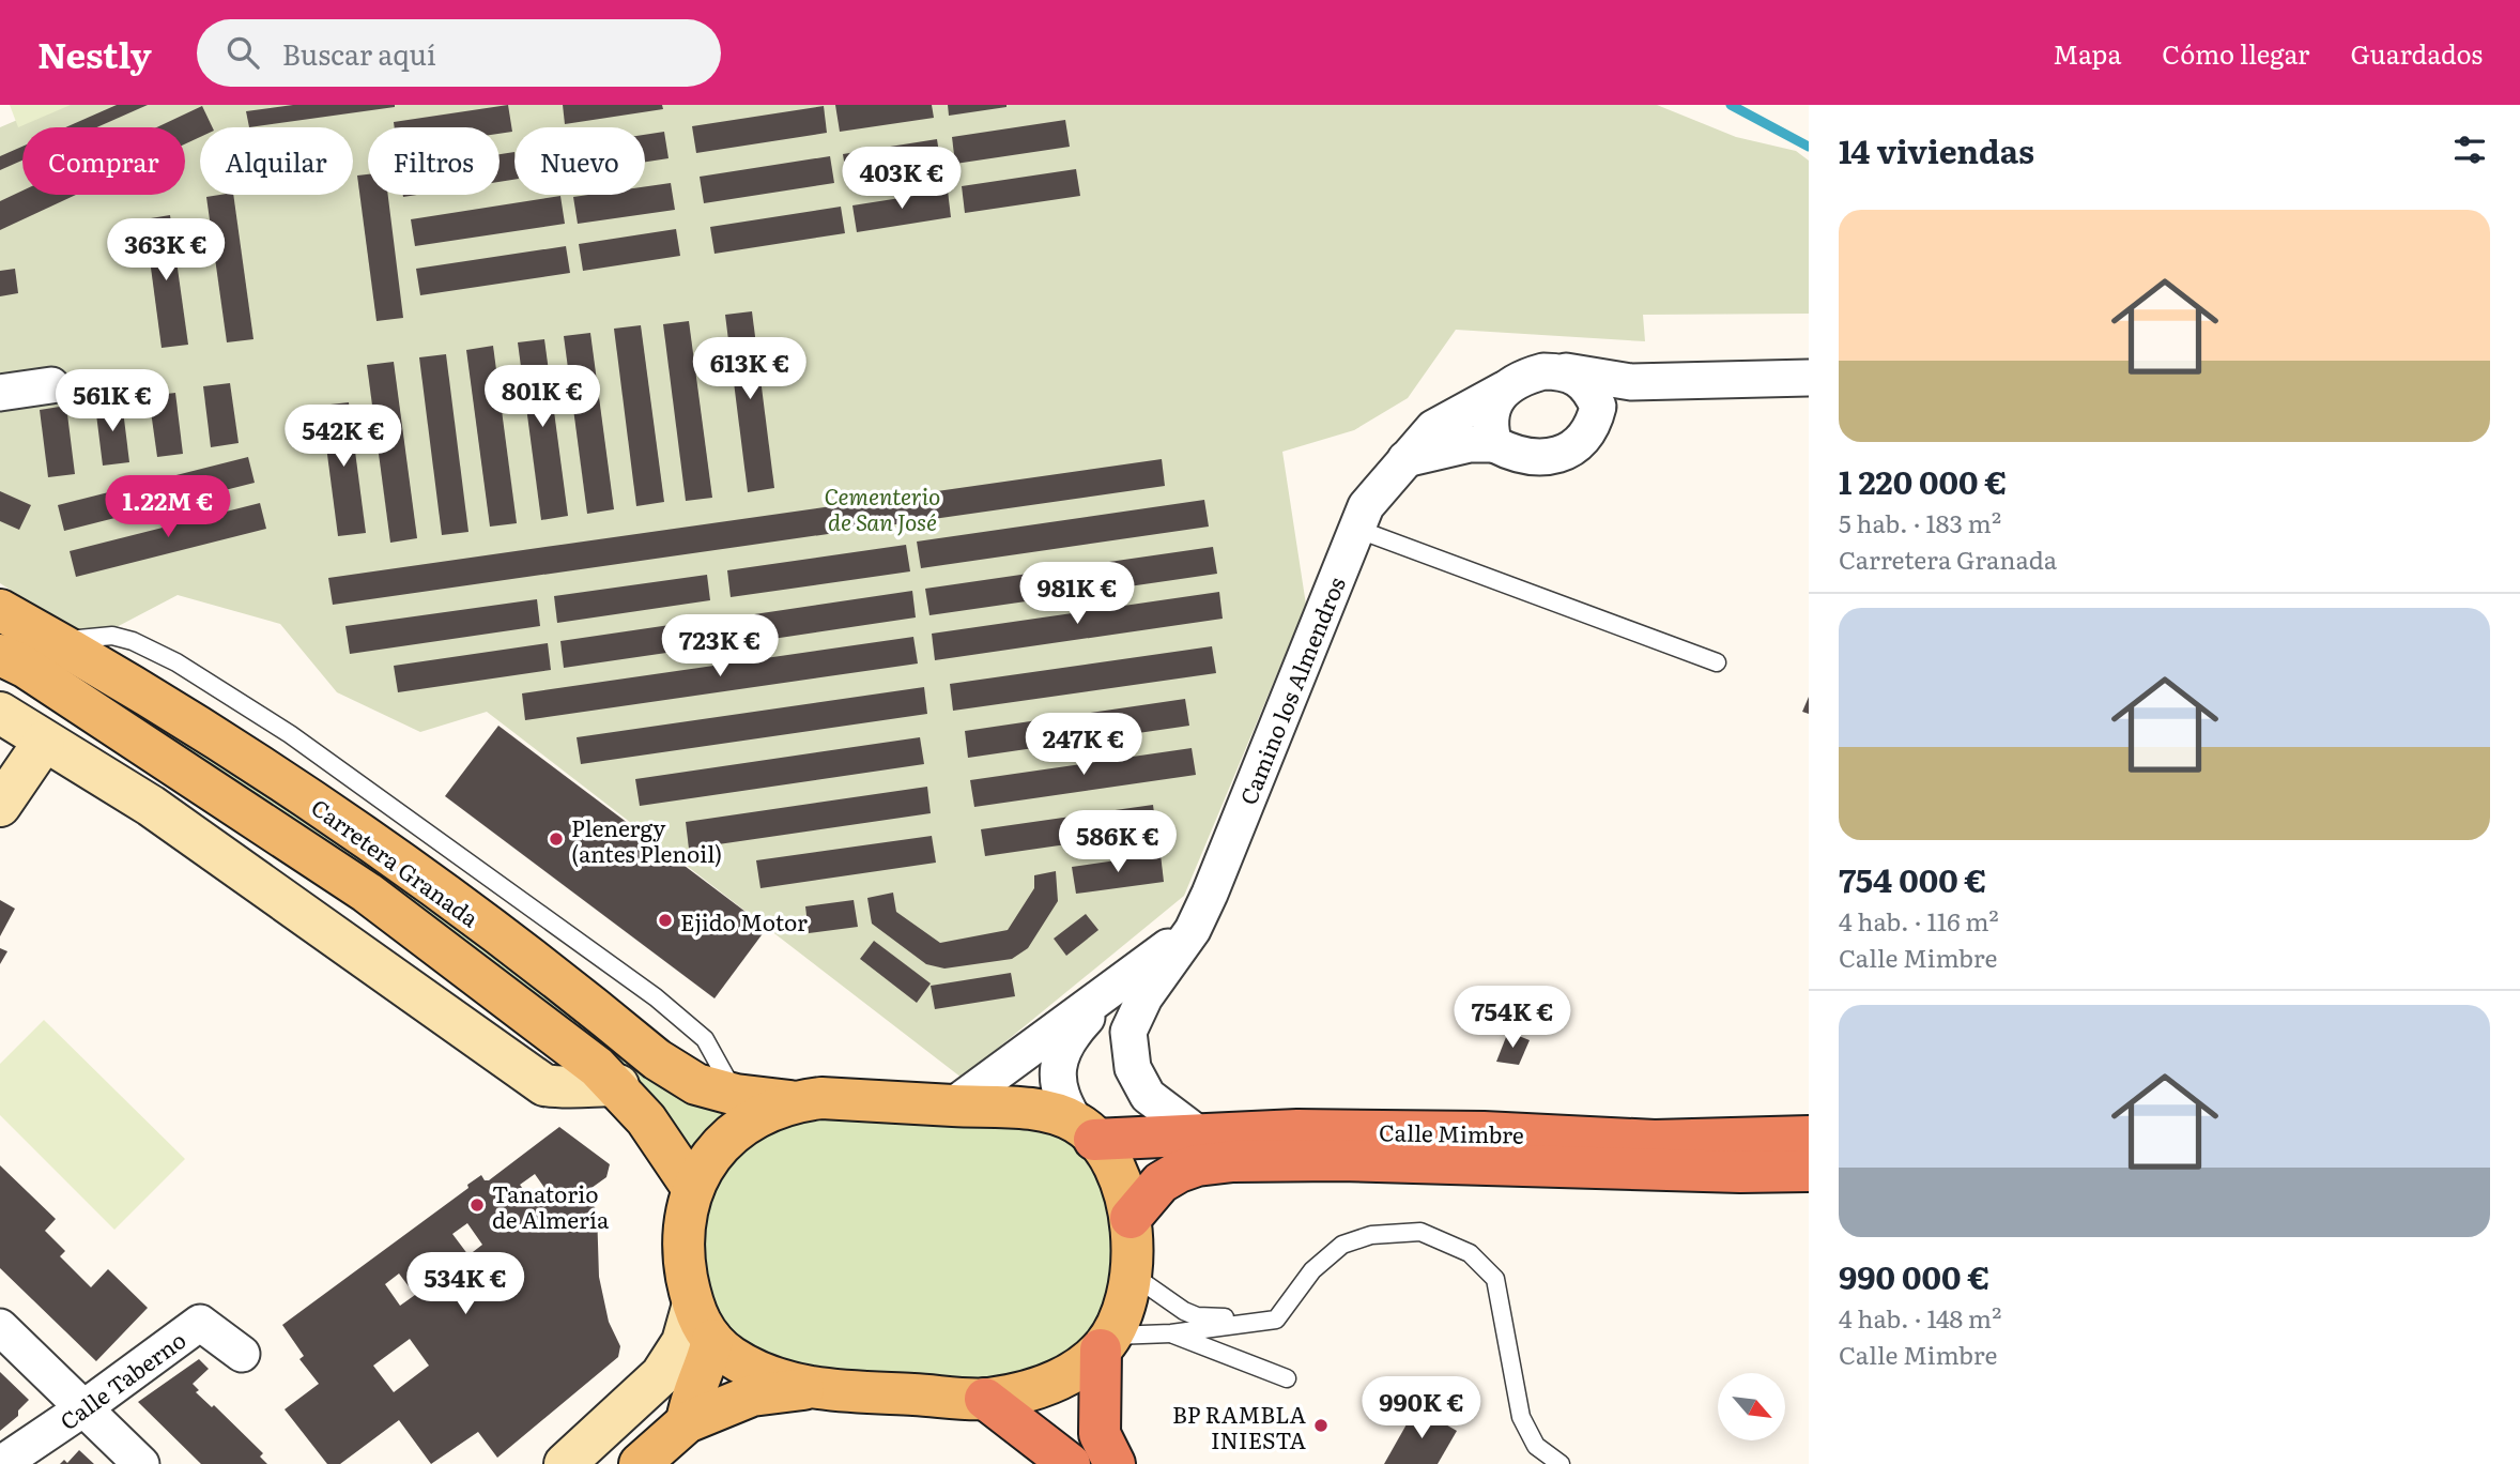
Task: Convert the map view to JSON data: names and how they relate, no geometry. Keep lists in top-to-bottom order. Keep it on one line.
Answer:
{"streets":{"highway":["Calle Mimbre"],"main road":["Carretera Granada"],"street":["Camino los Almendros","Calle Taberno"]},"crossings":[["Camino los Almendros","Calle Mimbre"]],"parks":["Cementerio de San José"],"places":["Plenergy (antes Plenoil)","Ejido Motor","Tanatorio de Almería","BP RAMBLA INIESTA"],"north":"bottom right","page":{"header":"Nestly","search":"Buscar aquí","nav":["Mapa","Cómo llegar","Guardados"],"heading":"14 viviendas","chip":["Comprar","Alquilar","Filtros","Nuevo"],"price":["403K €","363K €","613K €","801K €","561K €","542K €","1.22M €","981K €","723K €","247K €","586K €","754K €","534K €","990K €"],"list":[{"name":"1 220 000 €","note":"5 hab. · 183 m² · Carretera Granada"},{"name":"754 000 €","note":"4 hab. · 116 m² · Calle Mimbre"},{"name":"990 000 €","note":"4 hab. · 148 m² · Calle Mimbre"}]}}
